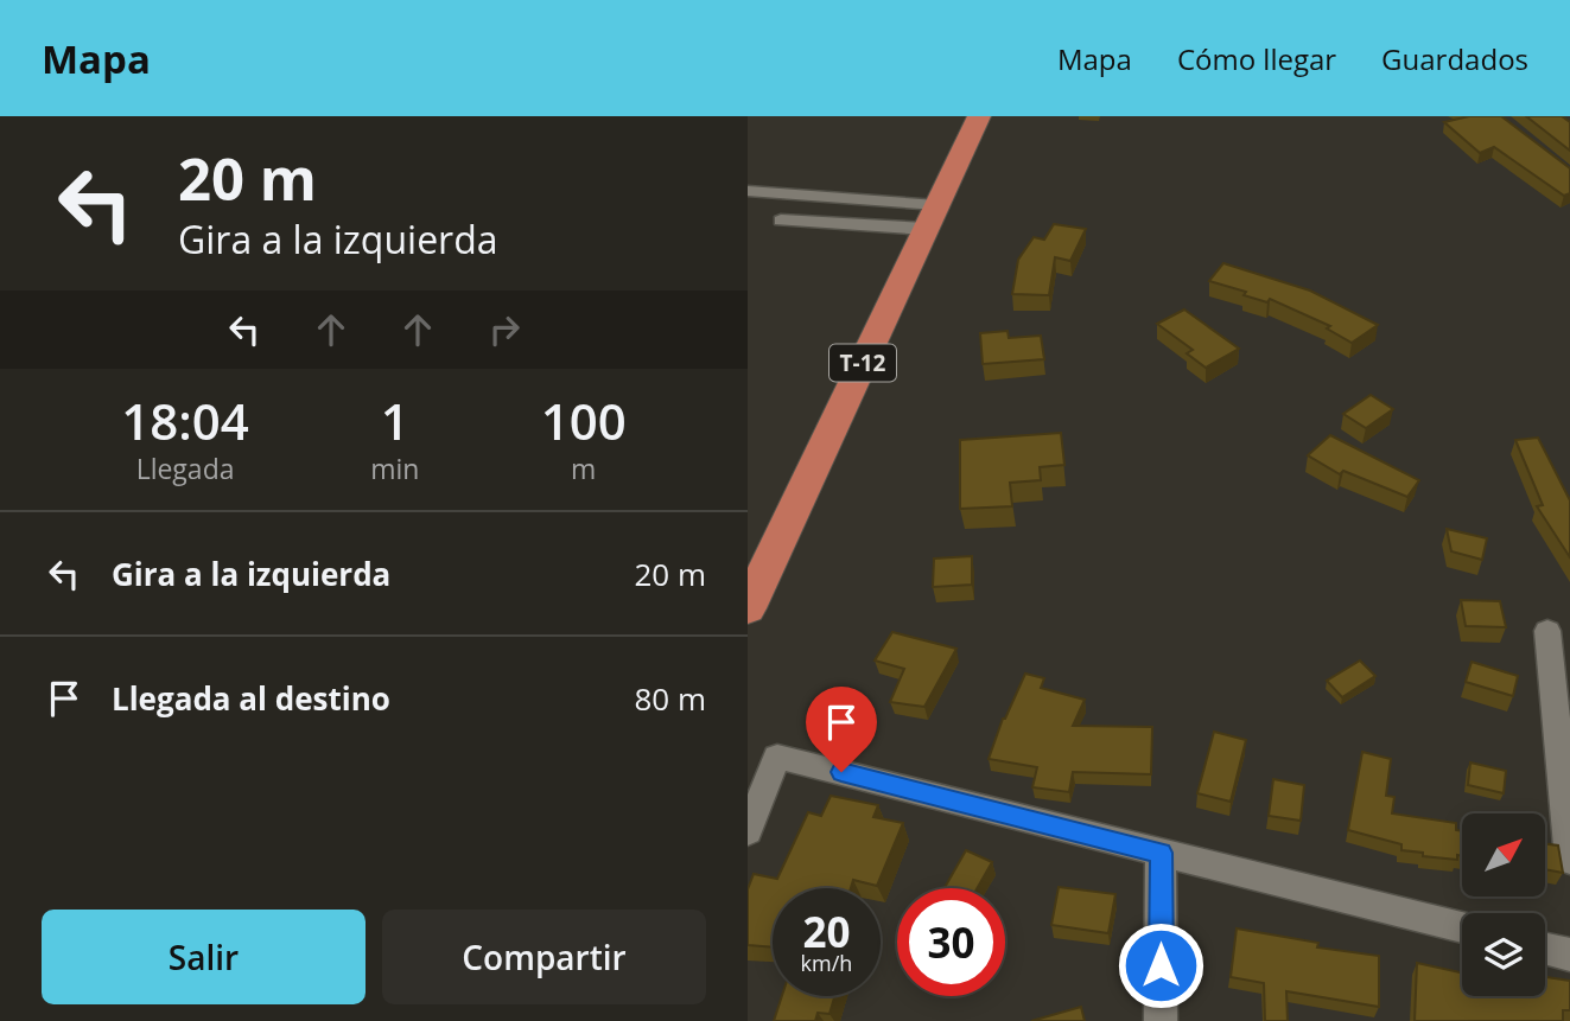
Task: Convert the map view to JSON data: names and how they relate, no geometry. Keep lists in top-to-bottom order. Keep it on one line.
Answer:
{"streets":{"highway":["T-12"]},"north":"top right","page":{"header":"Mapa","nav":["Mapa","Cómo llegar","Guardados"],"turn":["20 m","Gira a la izquierda"],"eta":["18:04","Llegada","1","min","100","m"],"list":[{"name":"Gira a la izquierda","value":"20 m"},{"name":"Llegada al destino","value":"80 m"}],"speed":"20 km/h","limit":"30","buttons":["Salir","Compartir"]}}
